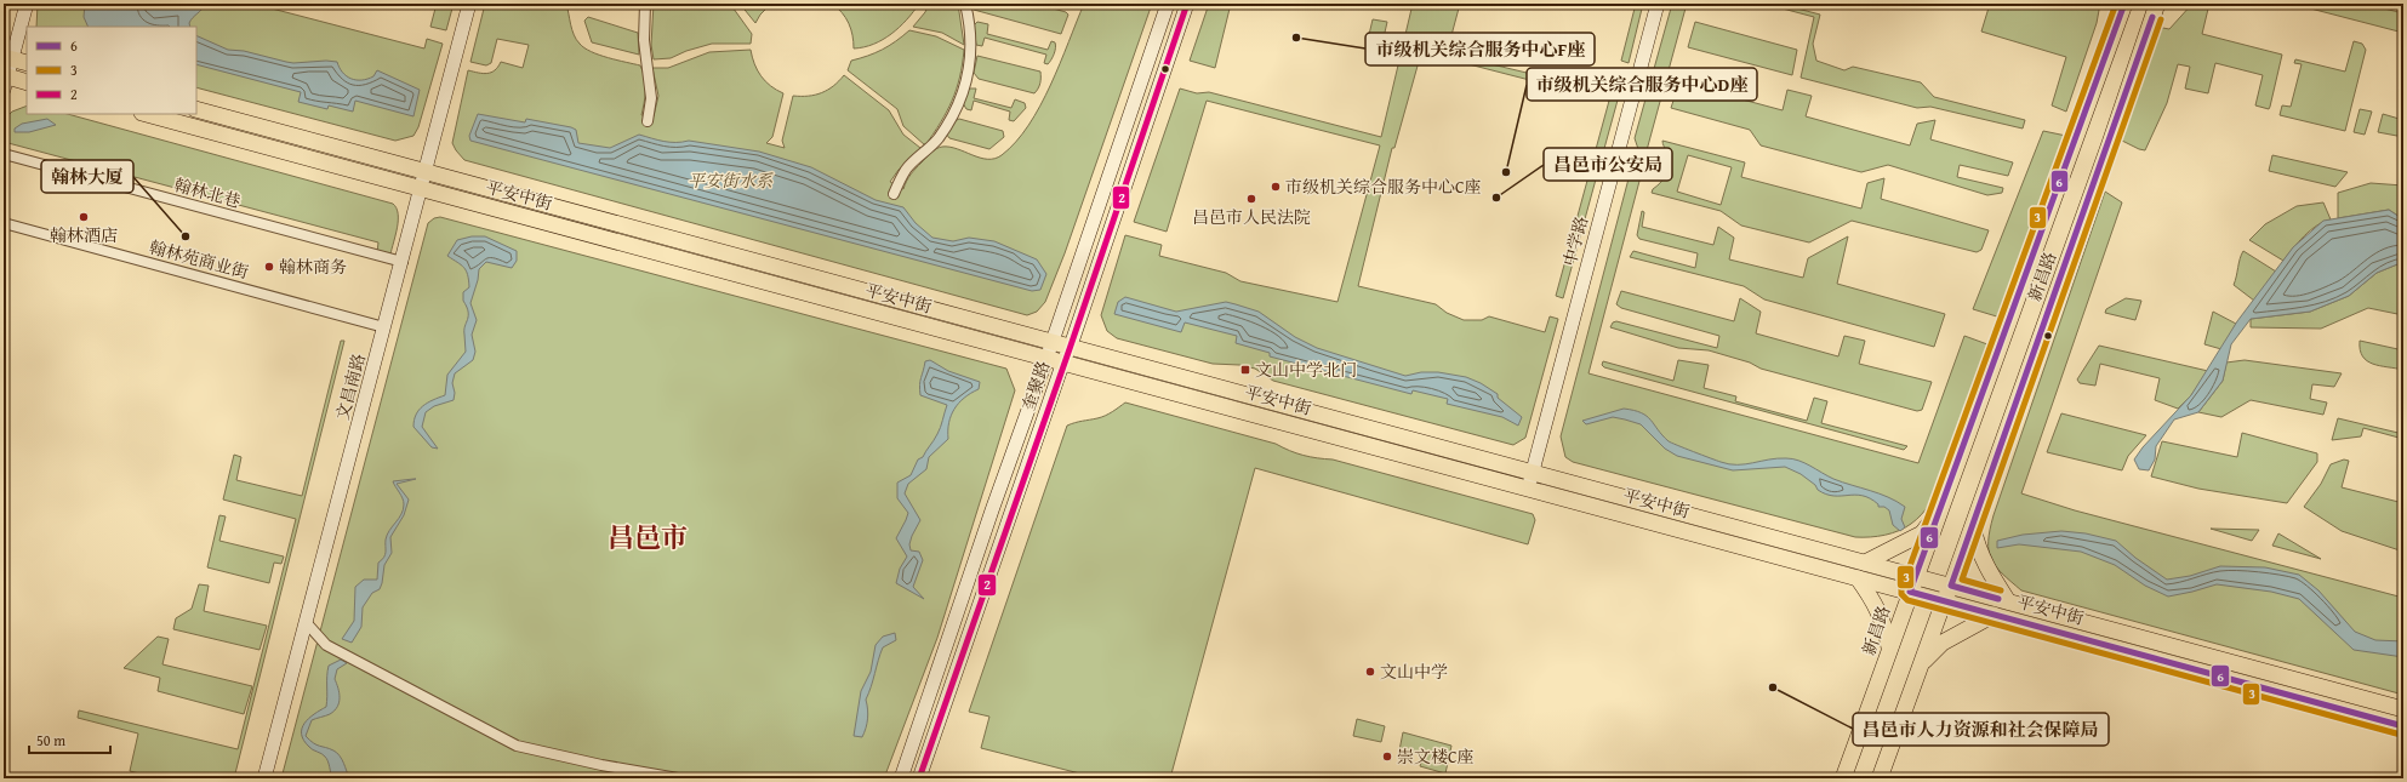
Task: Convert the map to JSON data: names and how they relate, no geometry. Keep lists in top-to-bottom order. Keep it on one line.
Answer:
{"streets":{"main road":["平安中街","中学路","新昌路","奎聚路","文昌南路"],"street":["翰林北巷","翰林苑商业街"]},"crossings":[["翰林北巷","文昌南路"],["平安中街","中学路"],["平安中街","新昌路"],["平安中街","奎聚路"],["平安中街","文昌南路"],["翰林苑商业街","文昌南路"]],"districts":["昌邑市"],"parks":["平安街水系"],"places":{"other":["市级机关综合服务中心F座","市级机关综合服务中心D座","市级机关综合服务中心C座","昌邑市公安局","昌邑市人民法院","翰林酒店","翰林大厦","翰林商务","文山中学","昌邑市人力资源和社会保障局","崇文楼C座"],"transit":["文山中学北门"]},"lines":["transit line 6","transit line 3","transit line 2"],"legend":["6","3","2"],"scale_bar":"50 m"}
